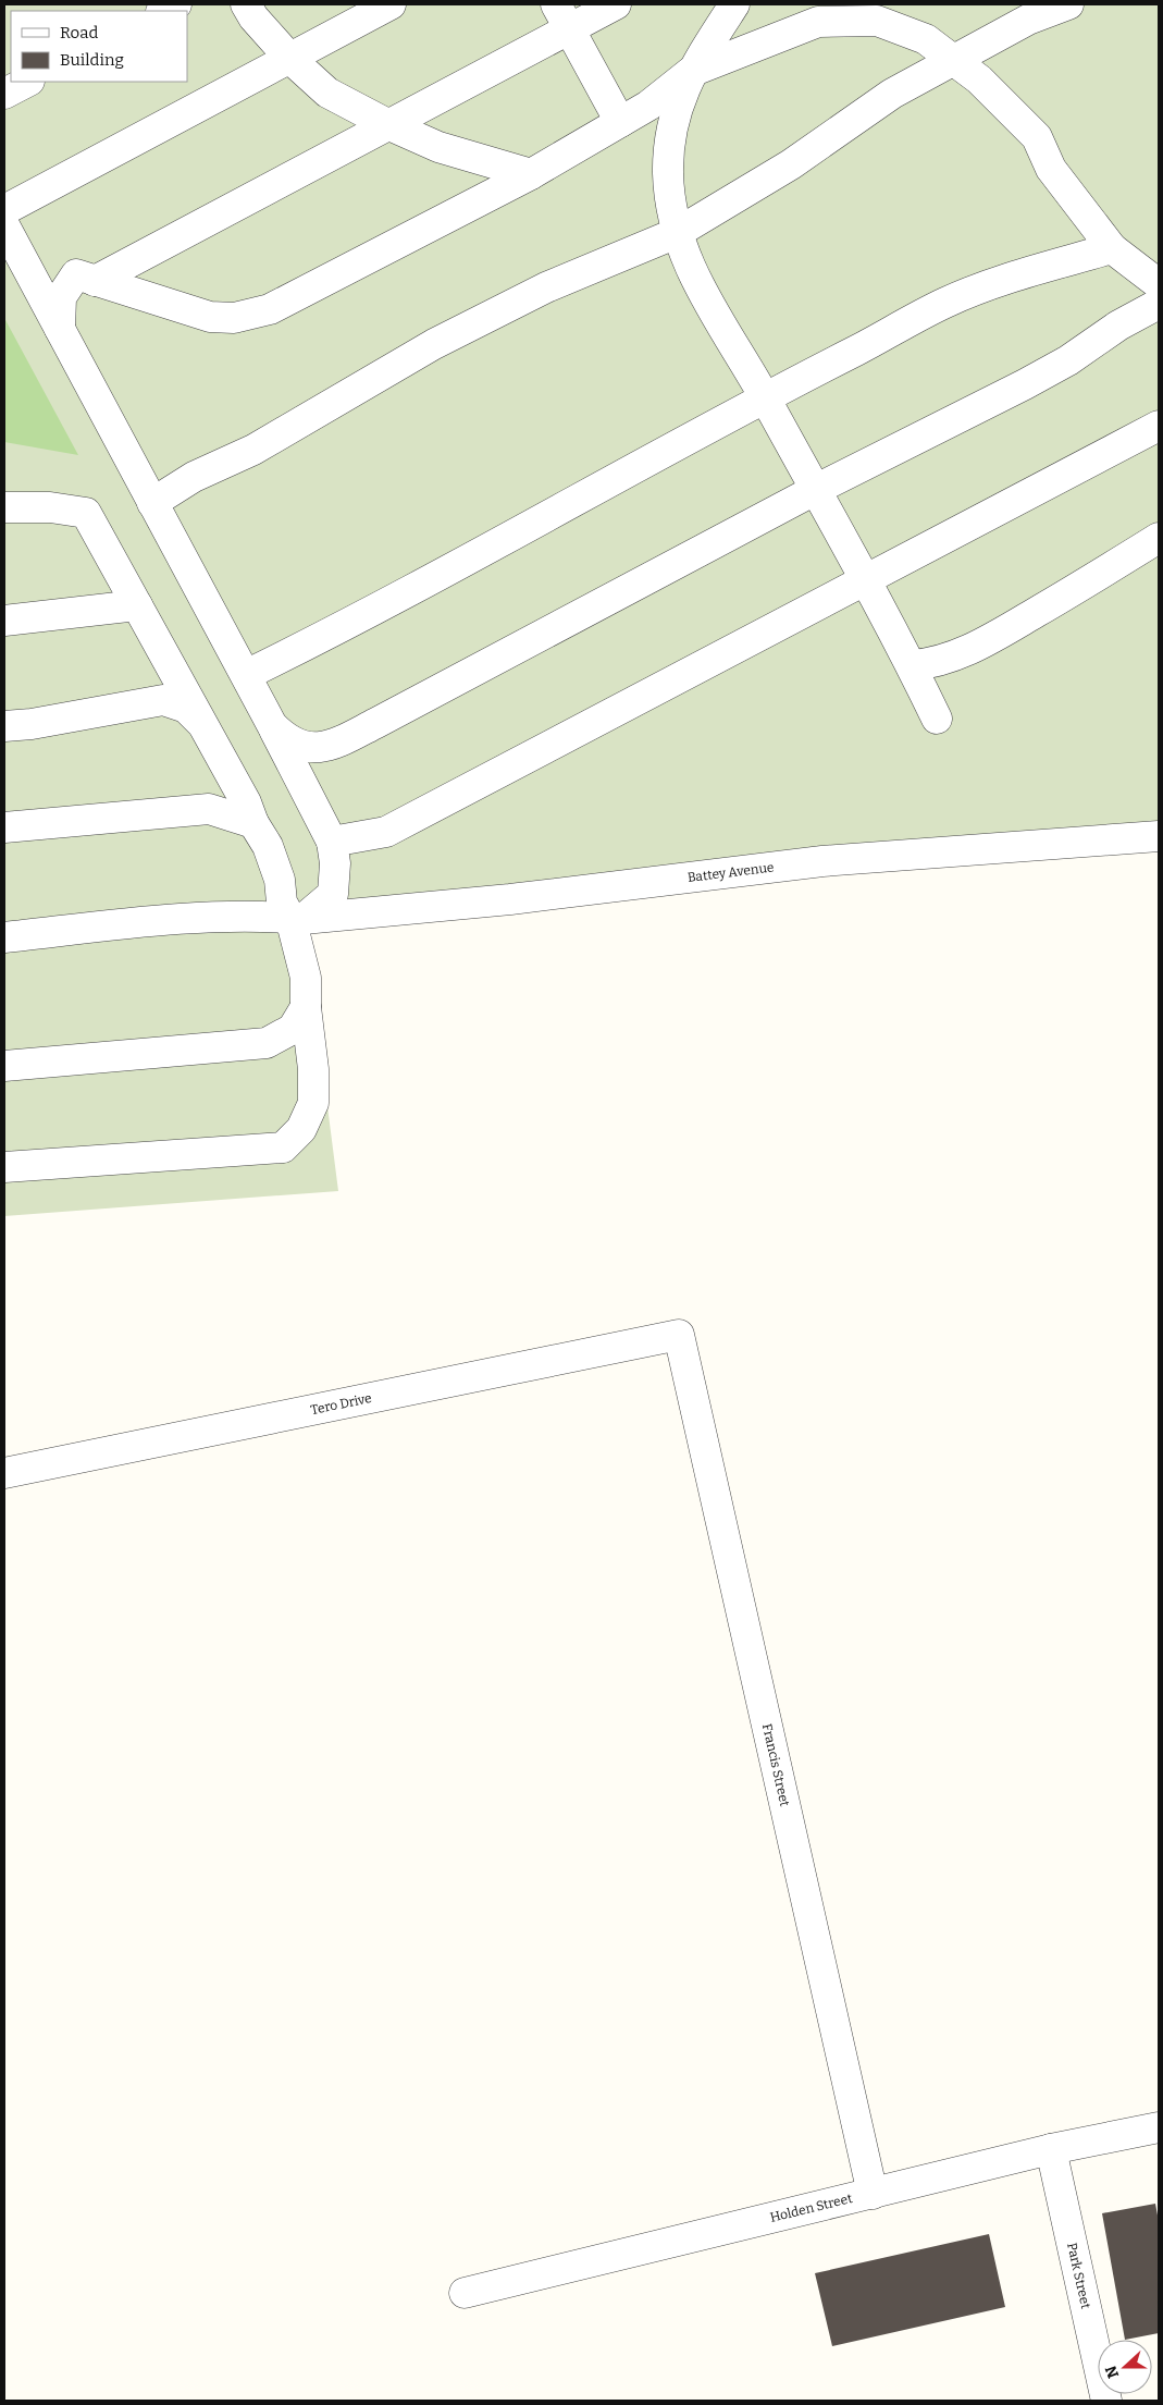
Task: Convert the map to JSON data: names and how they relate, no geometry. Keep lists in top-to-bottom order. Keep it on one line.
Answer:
{"streets":{"street":["Battey Avenue","Tero Drive","Francis Street","Holden Street","Park Street"]},"crossings":[["Tero Drive","Francis Street"],["Francis Street","Holden Street"],["Holden Street","Park Street"]],"legend":["Road","Building"],"north":"left"}
